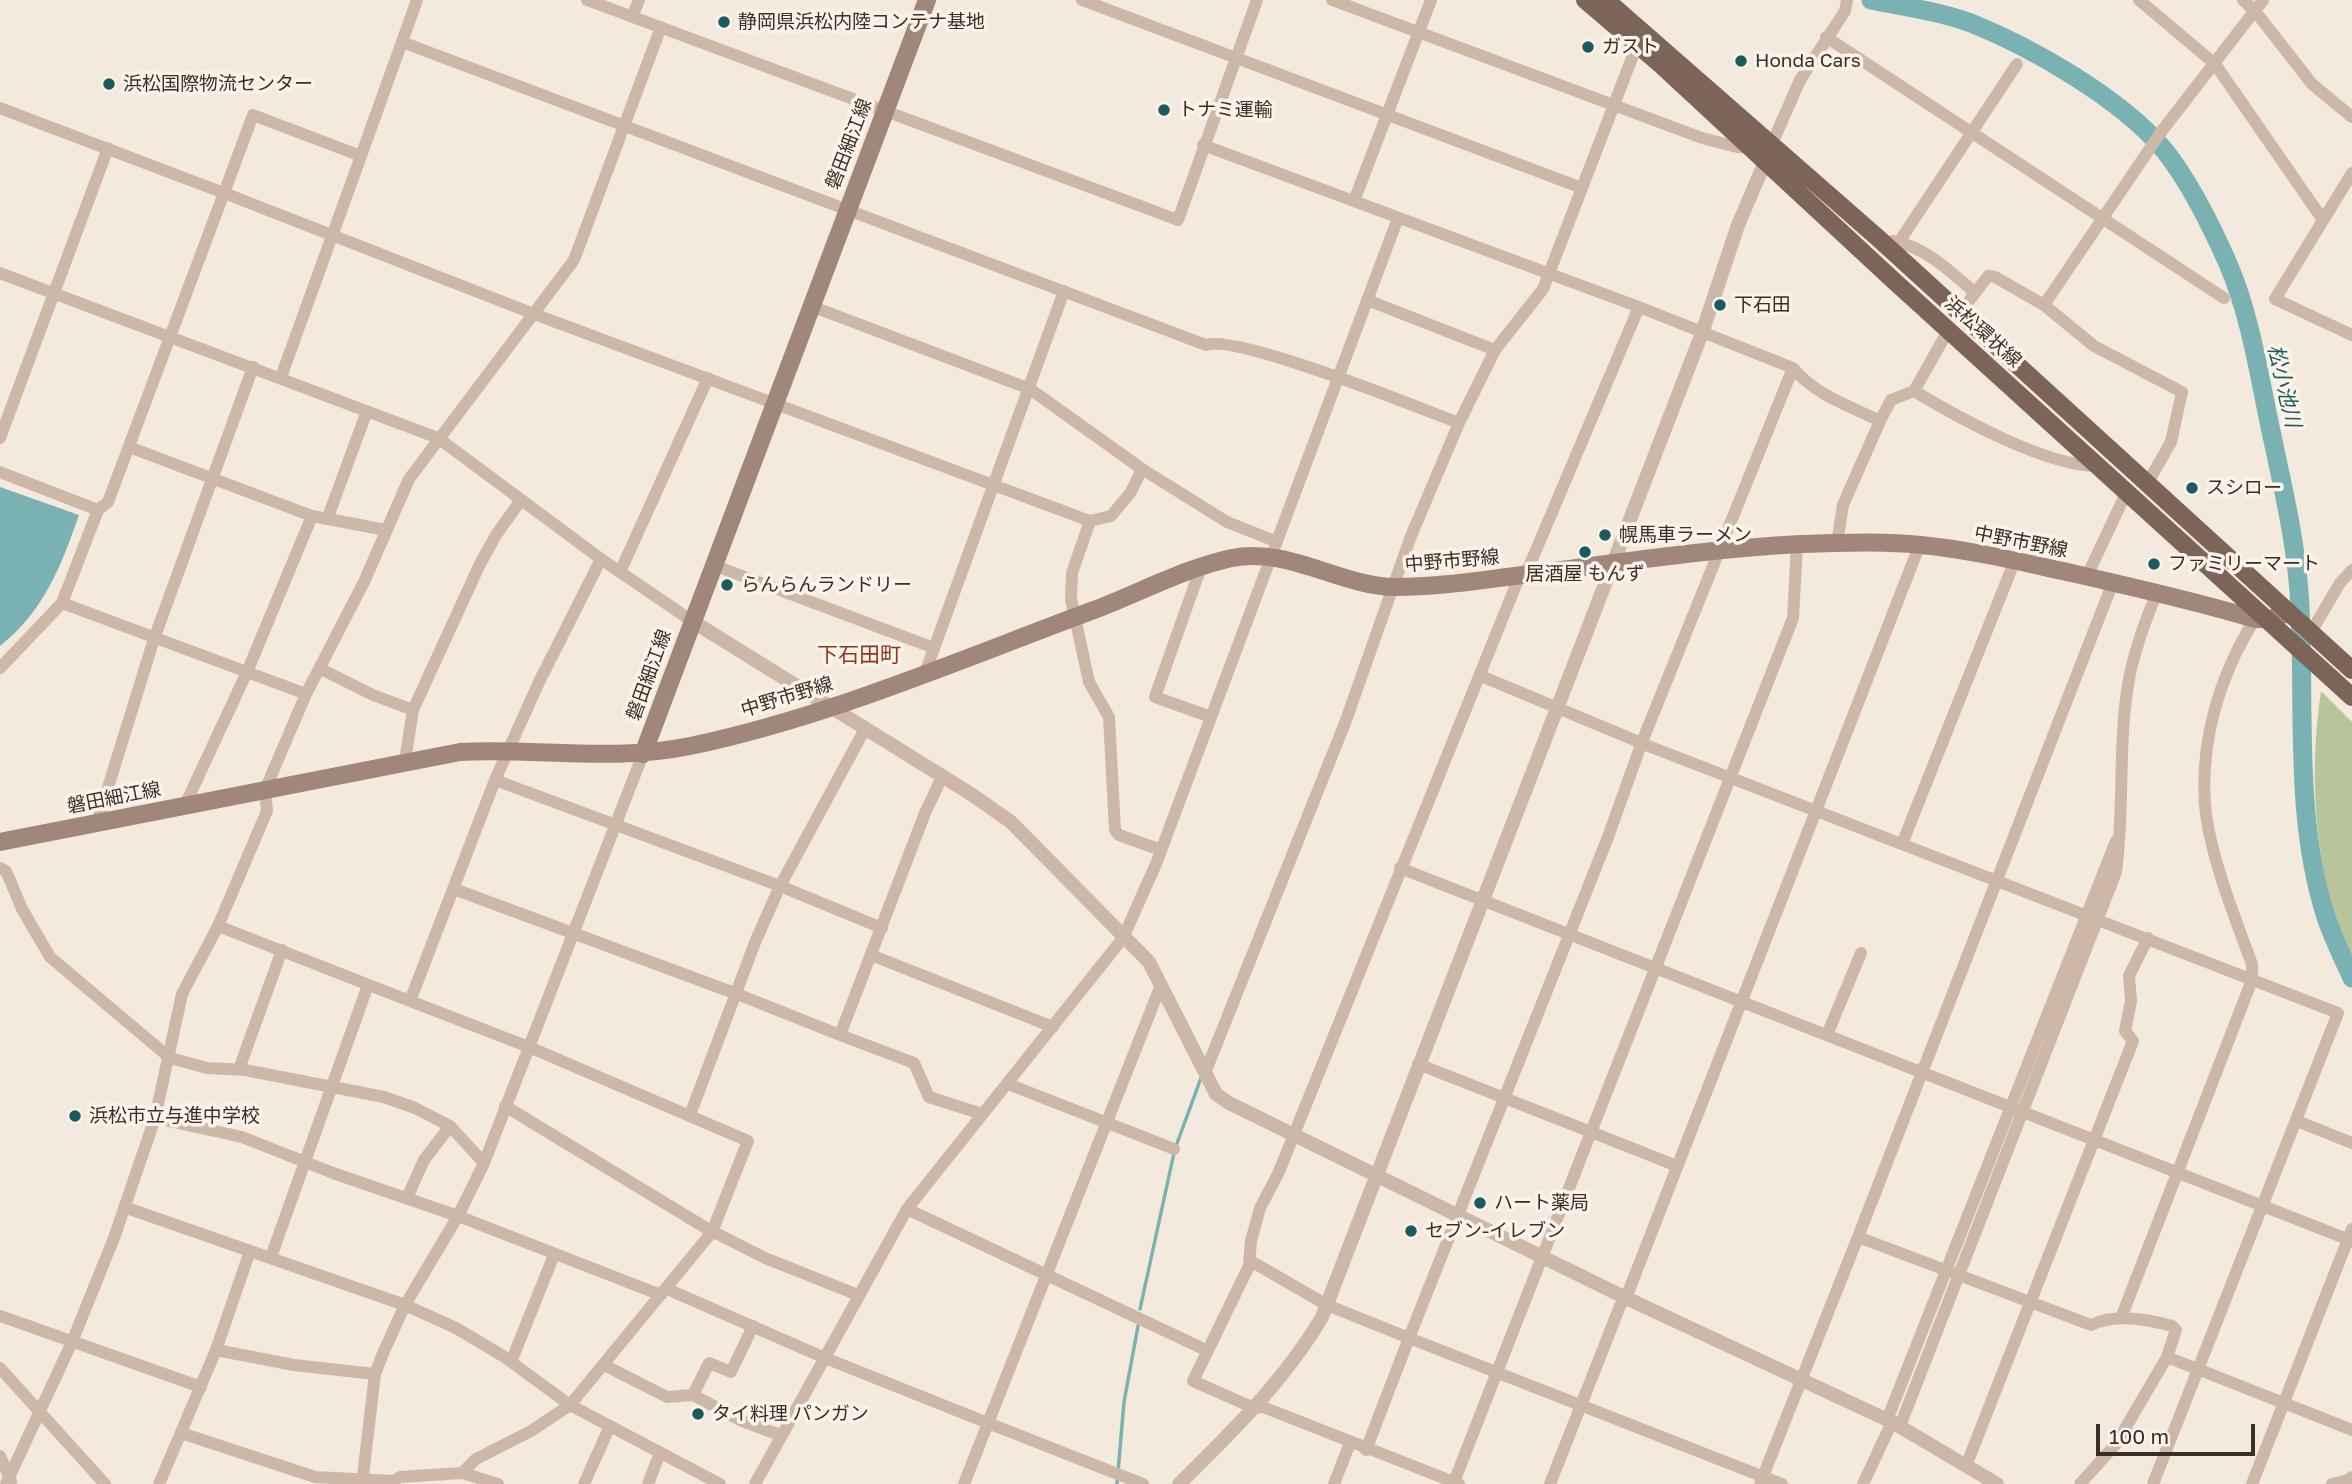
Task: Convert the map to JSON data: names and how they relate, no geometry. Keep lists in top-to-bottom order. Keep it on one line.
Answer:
{"streets":{"main road":["磐田細江線","浜松環状線","中野市野線"]},"crossings":[["磐田細江線","中野市野線"],["浜松環状線","中野市野線"]],"districts":["下石田町"],"water":["松小池川"],"places":["静岡県浜松内陸コンテナ基地","ガスト","Honda Cars","浜松国際物流センター","トナミ運輸","下石田","スシロー","幌馬車ラーメン","居酒屋 もんず","ファミリーマート","らんらんランドリー","浜松市立与進中学校","ハート薬局","セブン-イレブン","タイ料理 パンガン"],"scale_bar":"100 m"}
